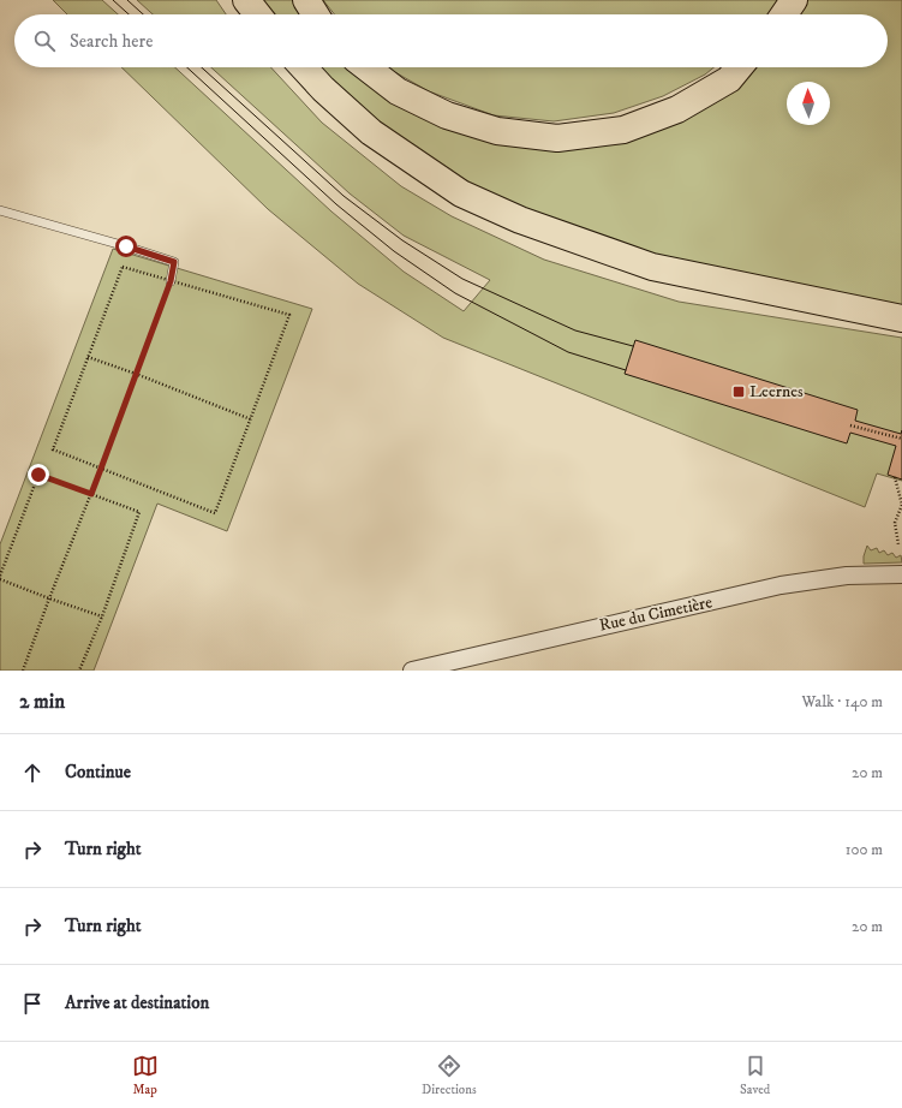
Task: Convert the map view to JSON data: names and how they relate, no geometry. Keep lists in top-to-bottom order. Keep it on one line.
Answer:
{"streets":{"street":["Rue du Cimetière"]},"places":{"transit":["Leernes"]},"north":"top","page":{"search":"Search here","heading":["2 min","Walk · 140 m"],"list":[["Continue","20 m"],["Turn right","100 m"],["Turn right","20 m"],"Arrive at destination"],"nav":["Map","Directions","Saved"]}}
